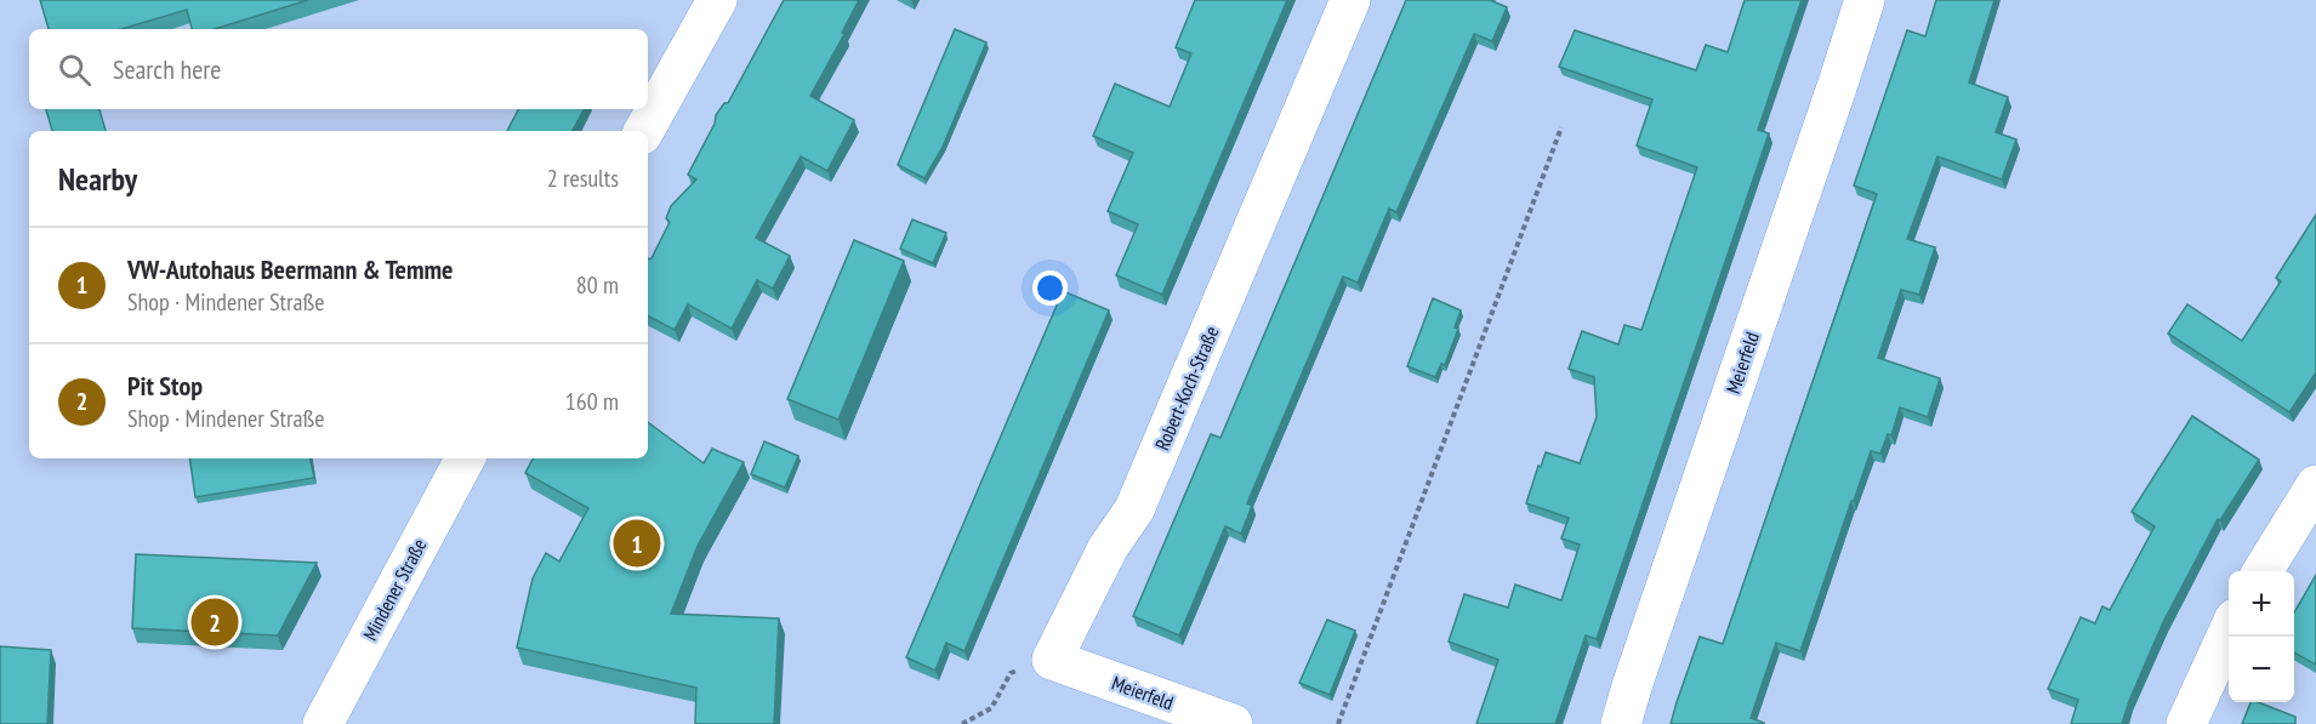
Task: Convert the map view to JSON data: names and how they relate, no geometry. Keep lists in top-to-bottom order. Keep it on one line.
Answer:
{"streets":{"street":["Meierfeld","Robert-Koch-Straße","Mindener Straße"]},"crossings":[["Meierfeld","Robert-Koch-Straße"]],"page":{"search":"Search here","heading":["Nearby","2 results"],"list":[{"mark":"1","name":"VW-Autohaus Beermann & Temme","note":"Shop · Mindener Straße","value":"80 m"},{"mark":"2","name":"Pit Stop","note":"Shop · Mindener Straße","value":"160 m"}],"pins":["1","2"],"map_buttons":["+","−"]}}
